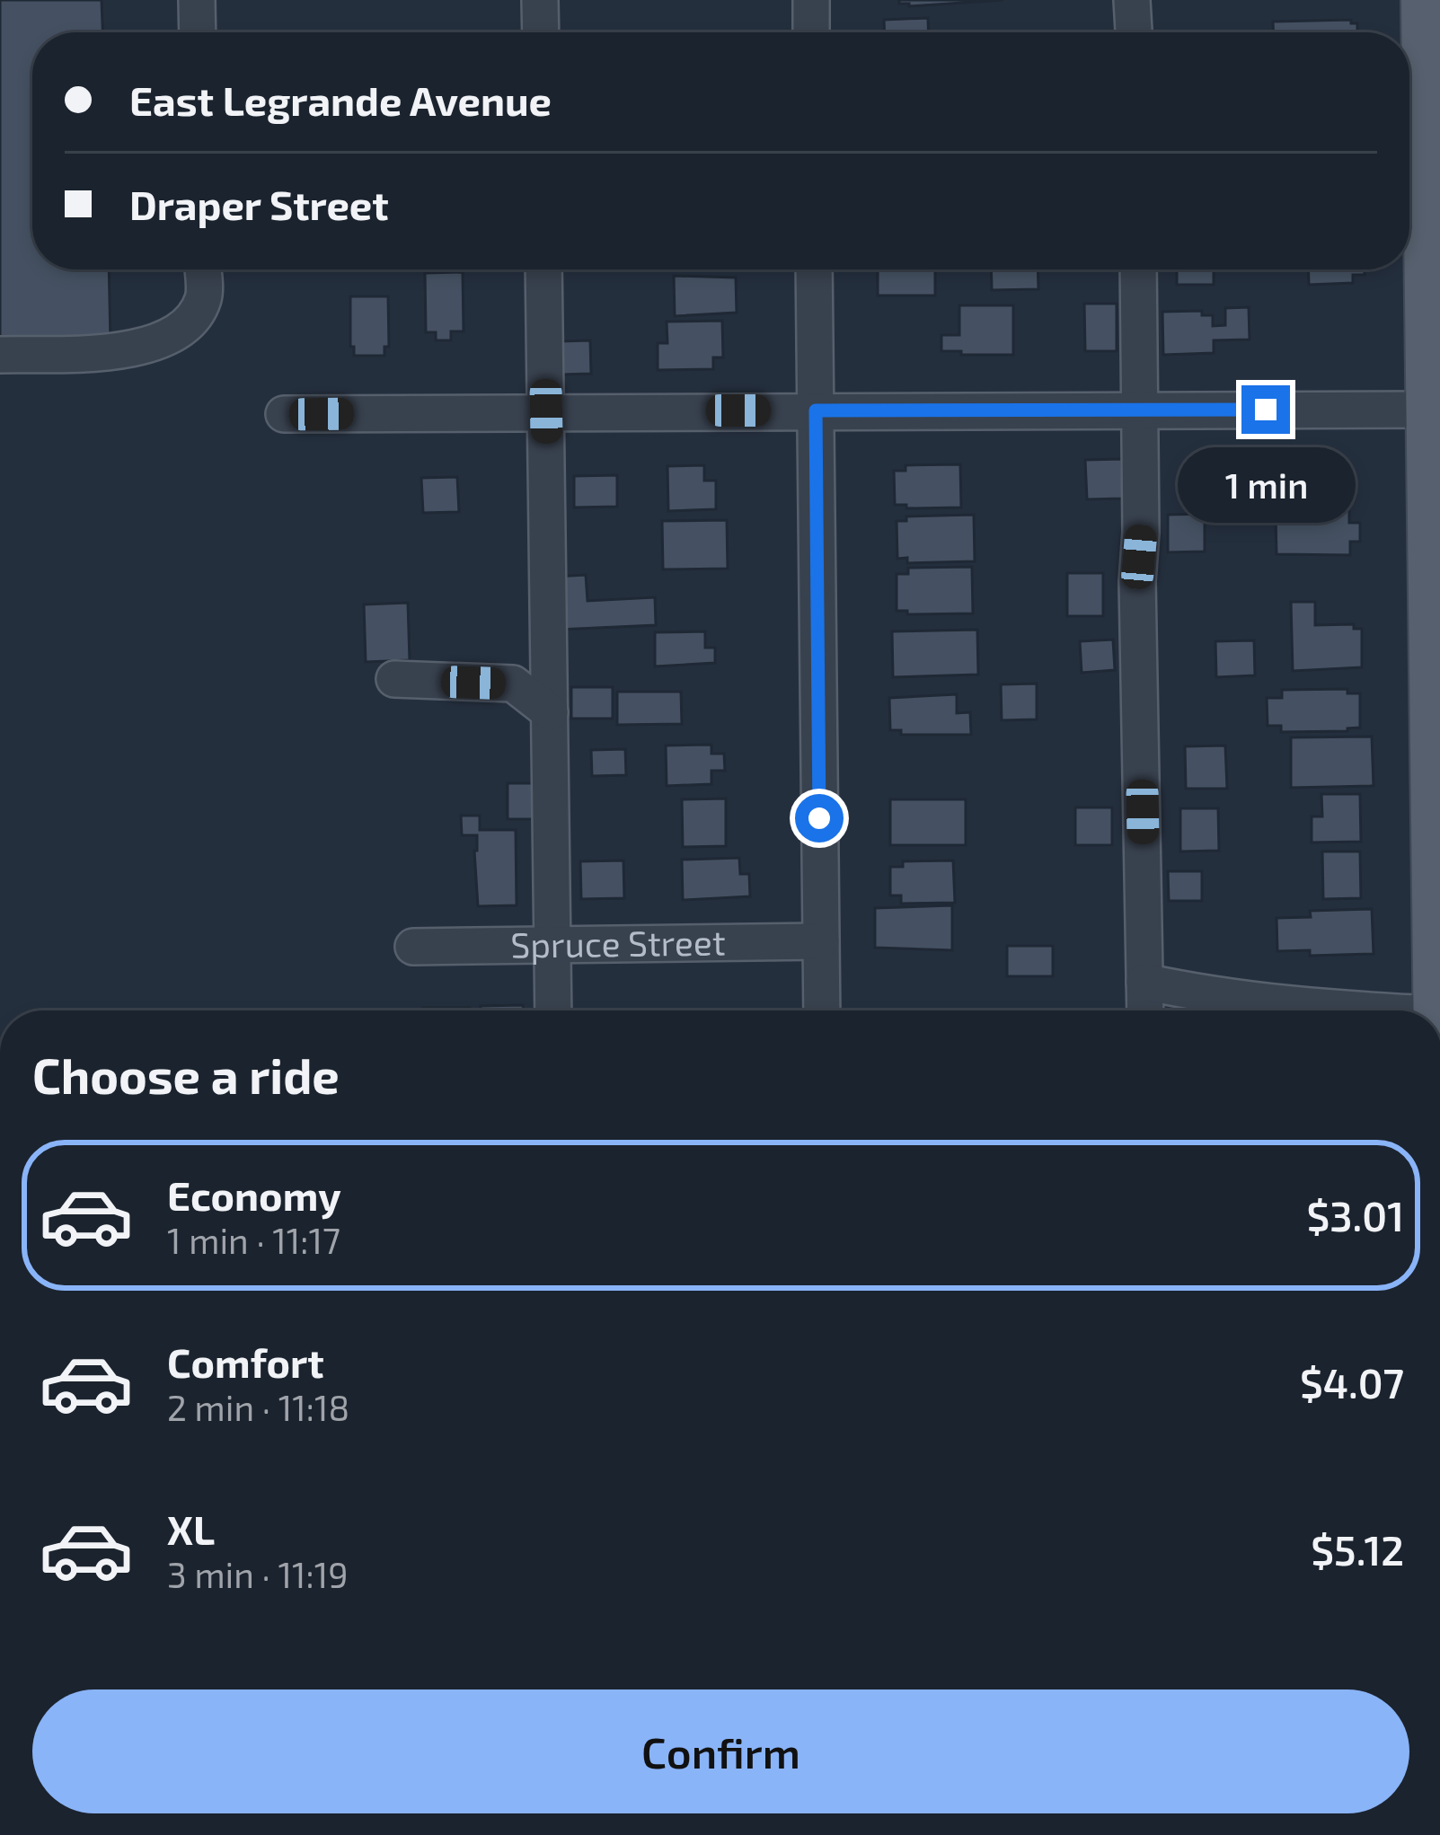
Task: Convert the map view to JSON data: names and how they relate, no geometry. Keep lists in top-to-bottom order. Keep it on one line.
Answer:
{"streets":{"street":["Spruce Street"]},"page":{"banner":["East Legrande Avenue","Draper Street"],"bubble":"1 min","heading":"Choose a ride","list":[{"name":"Economy","note":"1 min · 11:17","value":"$3.01"},{"name":"Comfort","note":"2 min · 11:18","value":"$4.07"},{"name":"XL","note":"3 min · 11:19","value":"$5.12"}],"buttons":"Confirm"}}
